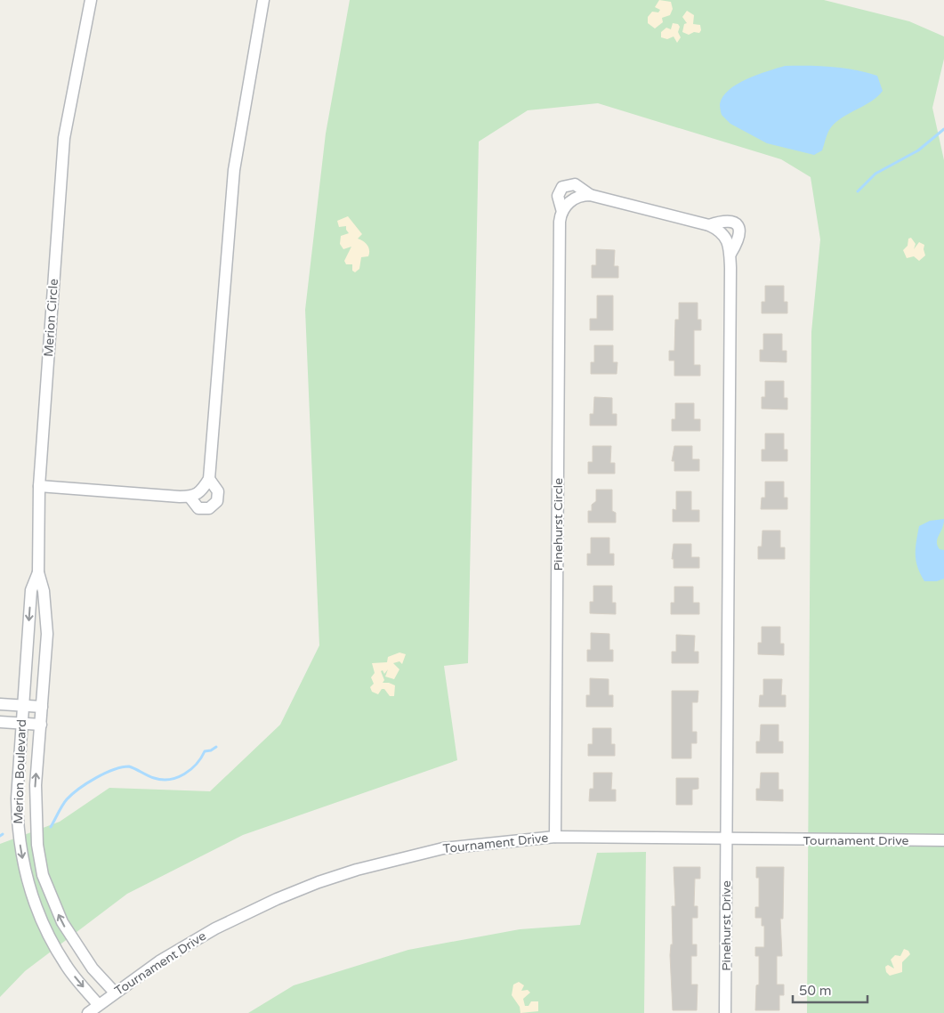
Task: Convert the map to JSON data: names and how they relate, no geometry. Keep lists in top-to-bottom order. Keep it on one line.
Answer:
{"streets":{"street":["Merion Circle","Pinehurst Circle","Merion Boulevard","Tournament Drive","Pinehurst Drive"]},"crossings":[["Merion Circle","Merion Boulevard"],["Pinehurst Circle","Tournament Drive"],["Pinehurst Circle","Pinehurst Drive"],["Merion Boulevard","Tournament Drive"],["Tournament Drive","Pinehurst Drive"]],"scale_bar":"50 m"}
